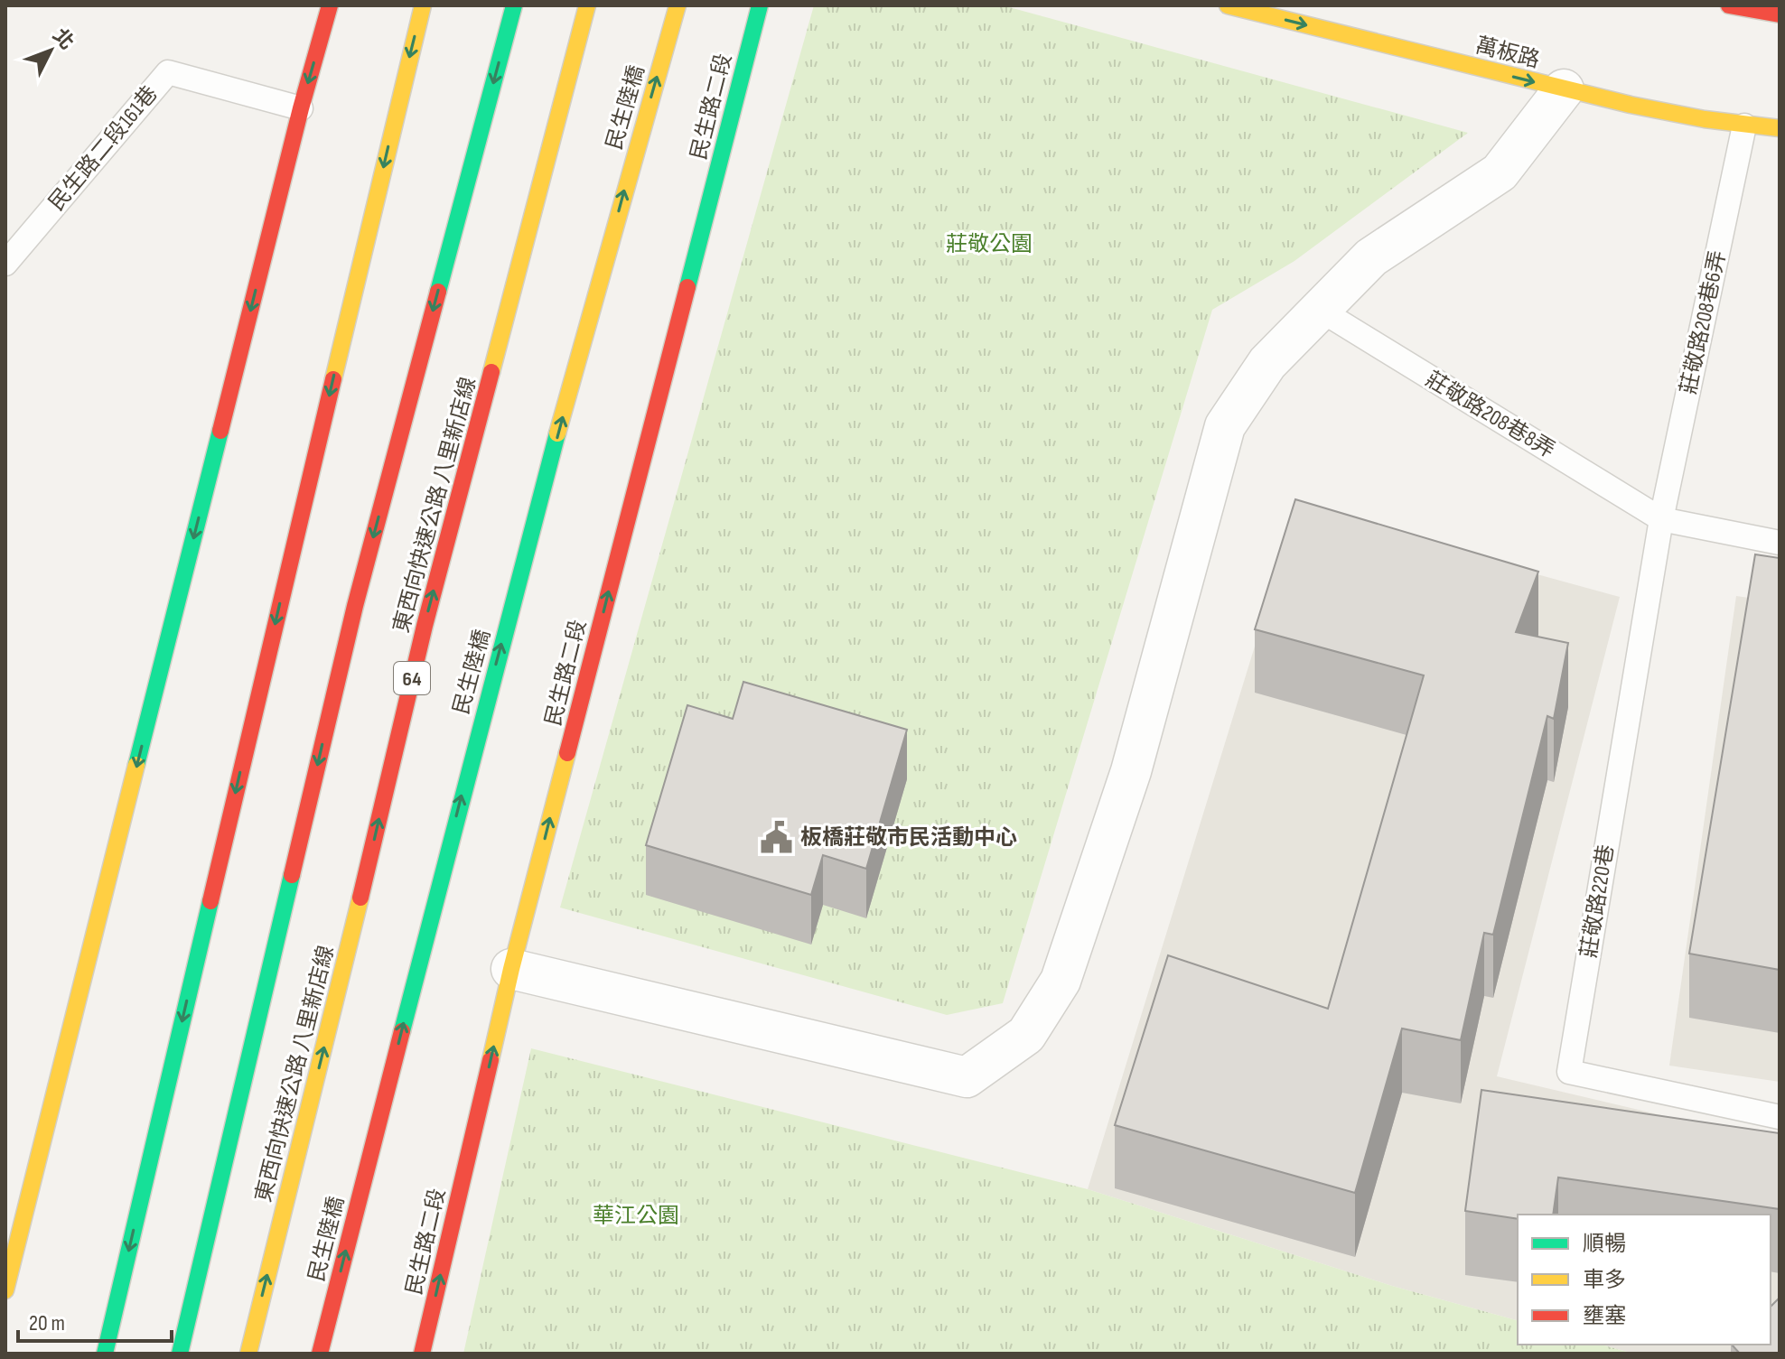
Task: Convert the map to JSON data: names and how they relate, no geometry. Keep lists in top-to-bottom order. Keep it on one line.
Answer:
{"streets":{"main road":["萬板路","民生路二段","民生陸橋","東西向快速公路 八里新店線","64"],"lane":["民生路二段161巷","莊敬路208巷6弄","莊敬路208巷8弄","莊敬路220巷"]},"crossings":[["萬板路","莊敬路208巷6弄"],["莊敬路208巷6弄","莊敬路208巷8弄"],["莊敬路208巷6弄","莊敬路220巷"],["莊敬路208巷8弄","莊敬路220巷"]],"one_way":["萬板路","民生路二段"],"parks":["莊敬公園","華江公園"],"places":{"public building":["板橋莊敬市民活動中心"]},"legend":["順暢","車多","壅塞"],"scale_bar":"20 m","north":"top right"}
